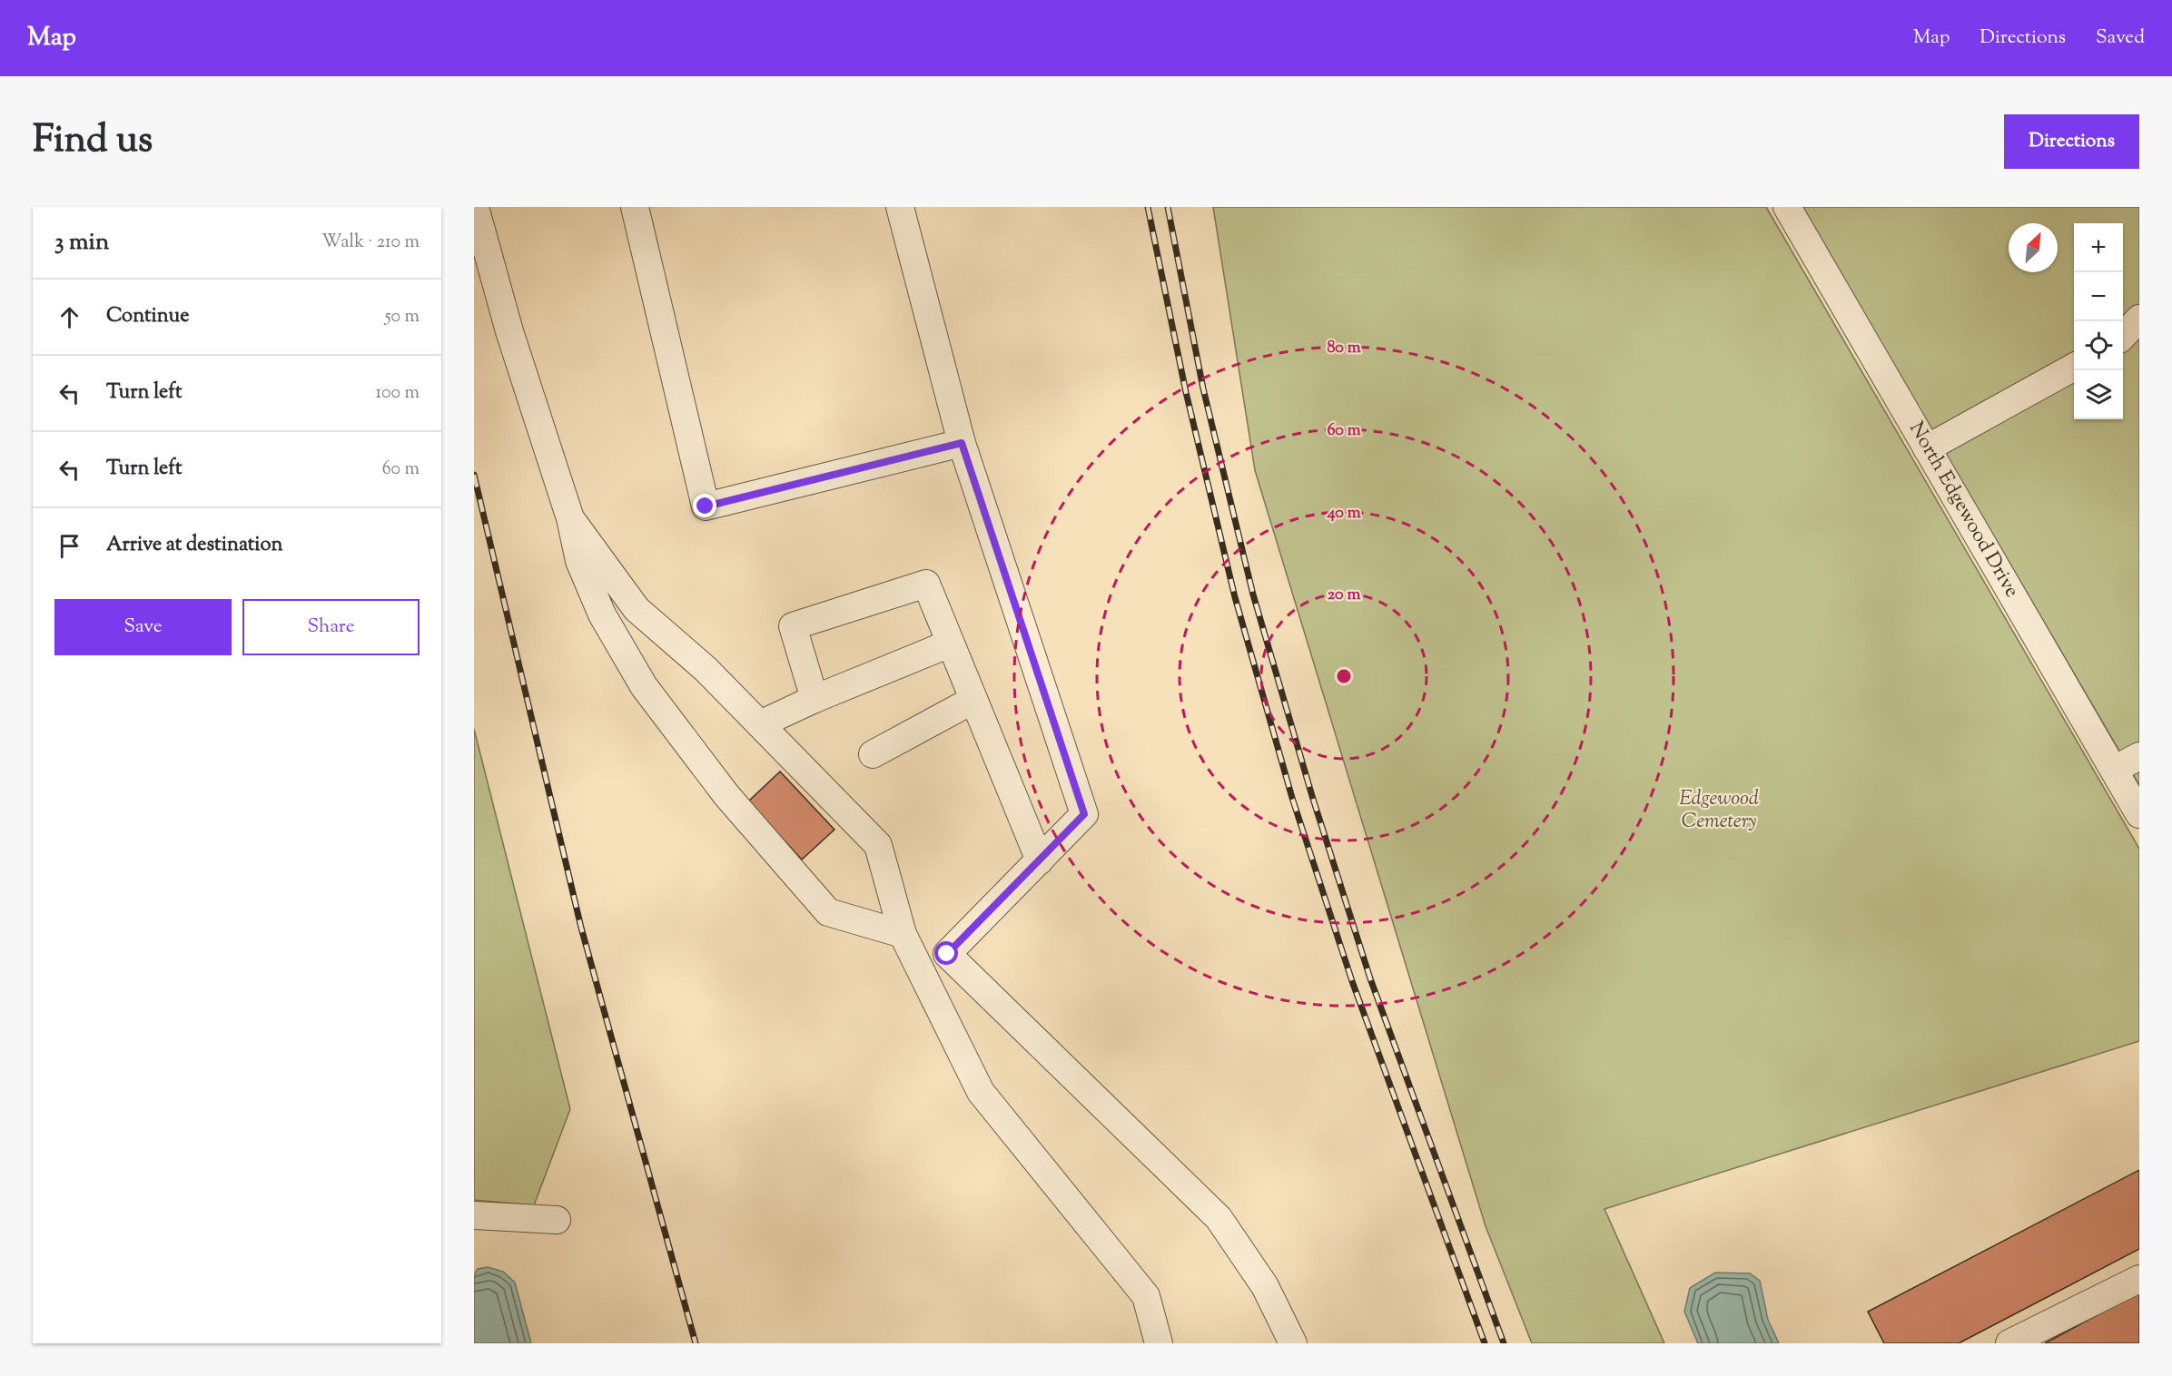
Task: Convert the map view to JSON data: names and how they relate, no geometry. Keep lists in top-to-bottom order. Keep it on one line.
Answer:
{"streets":{"street":["North Edgewood Drive"]},"parks":["Edgewood Cemetery"],"north":"top right","page":{"header":"Map","nav":["Map","Directions","Saved"],"title":"Find us","buttons":["Directions",["Save","Share"]],"heading":["3 min","Walk · 210 m"],"map_buttons":["+","−"],"list":[["Continue","50 m"],["Turn left","100 m"],["Turn left","60 m"],"Arrive at destination"]},"rings":["80 m","60 m","40 m","20 m"]}
